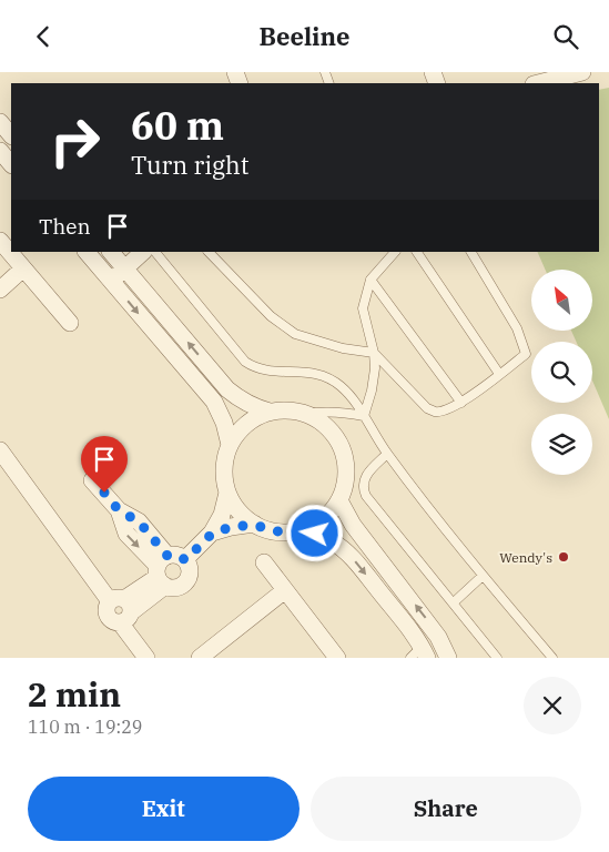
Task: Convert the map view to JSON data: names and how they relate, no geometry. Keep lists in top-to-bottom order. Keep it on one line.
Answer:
{"places":["Wendy's"],"north":"top left","page":{"header":"Beeline","turn":["60 m","Turn right"],"then":"Then","heading":["2 min","110 m · 19:29"],"buttons":["Exit","Share"]}}
